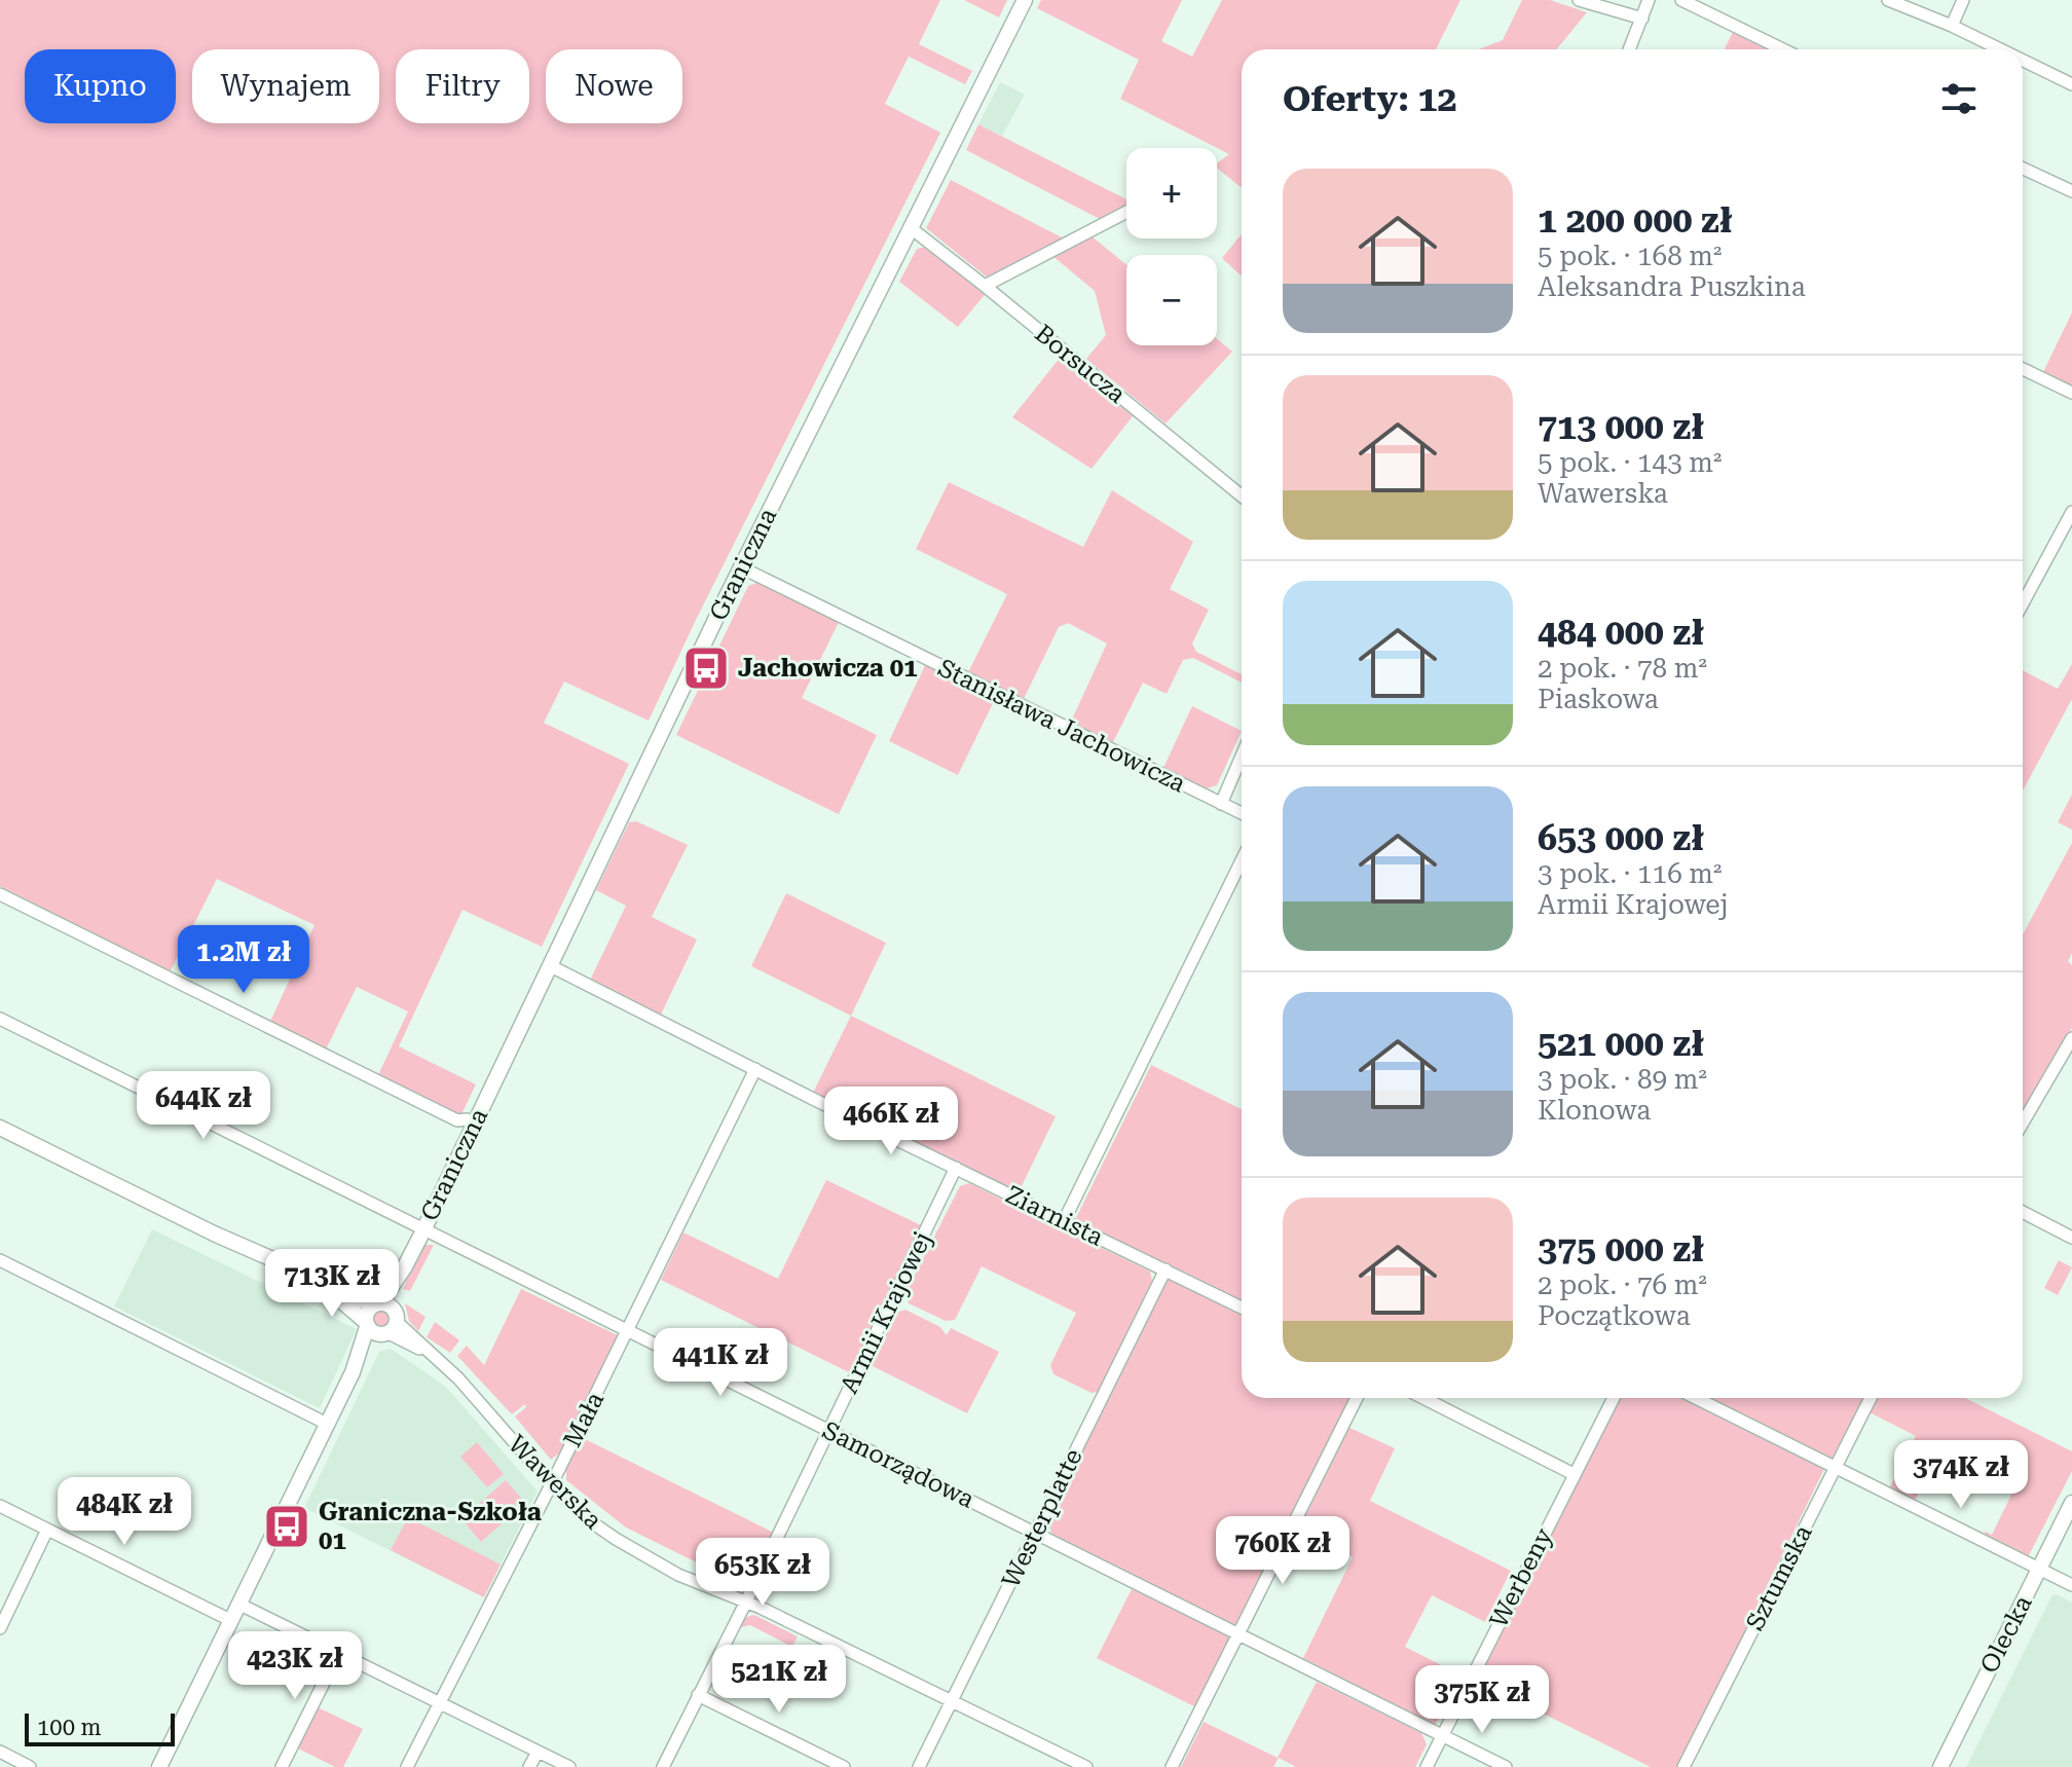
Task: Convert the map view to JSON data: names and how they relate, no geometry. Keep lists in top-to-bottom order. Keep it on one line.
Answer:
{"streets":{"street":["Borsucza","Graniczna","Stanisława Jachowicza","Ziarnista","Armii Krajowej","Mała","Samorządowa","Wawerska","Westerplatte","Werbeny","Sztumska","Olecka"]},"crossings":[["Borsucza","Graniczna"],["Graniczna","Stanisława Jachowicza"],["Graniczna","Ziarnista"],["Graniczna","Samorządowa"],["Graniczna","Wawerska"],["Ziarnista","Armii Krajowej"],["Ziarnista","Mała"],["Ziarnista","Westerplatte"],["Armii Krajowej","Samorządowa"],["Armii Krajowej","Wawerska"],["Mała","Samorządowa"],["Mała","Wawerska"],["Samorządowa","Westerplatte"],["Samorządowa","Werbeny"],["Wawerska","Westerplatte"]],"places":{"bus stop":["Jachowicza 01","Graniczna-Szkoła 01"]},"scale_bar":"100 m","page":{"chip":["Kupno","Wynajem","Filtry","Nowe"],"heading":"Oferty: 12","map_buttons":["+","−"],"list":[{"name":"1 200 000 zł","note":"5 pok. · 168 m² · Aleksandra Puszkina"},{"name":"713 000 zł","note":"5 pok. · 143 m² · Wawerska"},{"name":"484 000 zł","note":"2 pok. · 78 m² · Piaskowa"},{"name":"653 000 zł","note":"3 pok. · 116 m² · Armii Krajowej"},{"name":"521 000 zł","note":"3 pok. · 89 m² · Klonowa"},{"name":"375 000 zł","note":"2 pok. · 76 m² · Początkowa"}],"price":["1.2M zł","644K zł","466K zł","713K zł","441K zł","374K zł","484K zł","760K zł","653K zł","423K zł","521K zł","375K zł"],"scale":"100 m"}}
